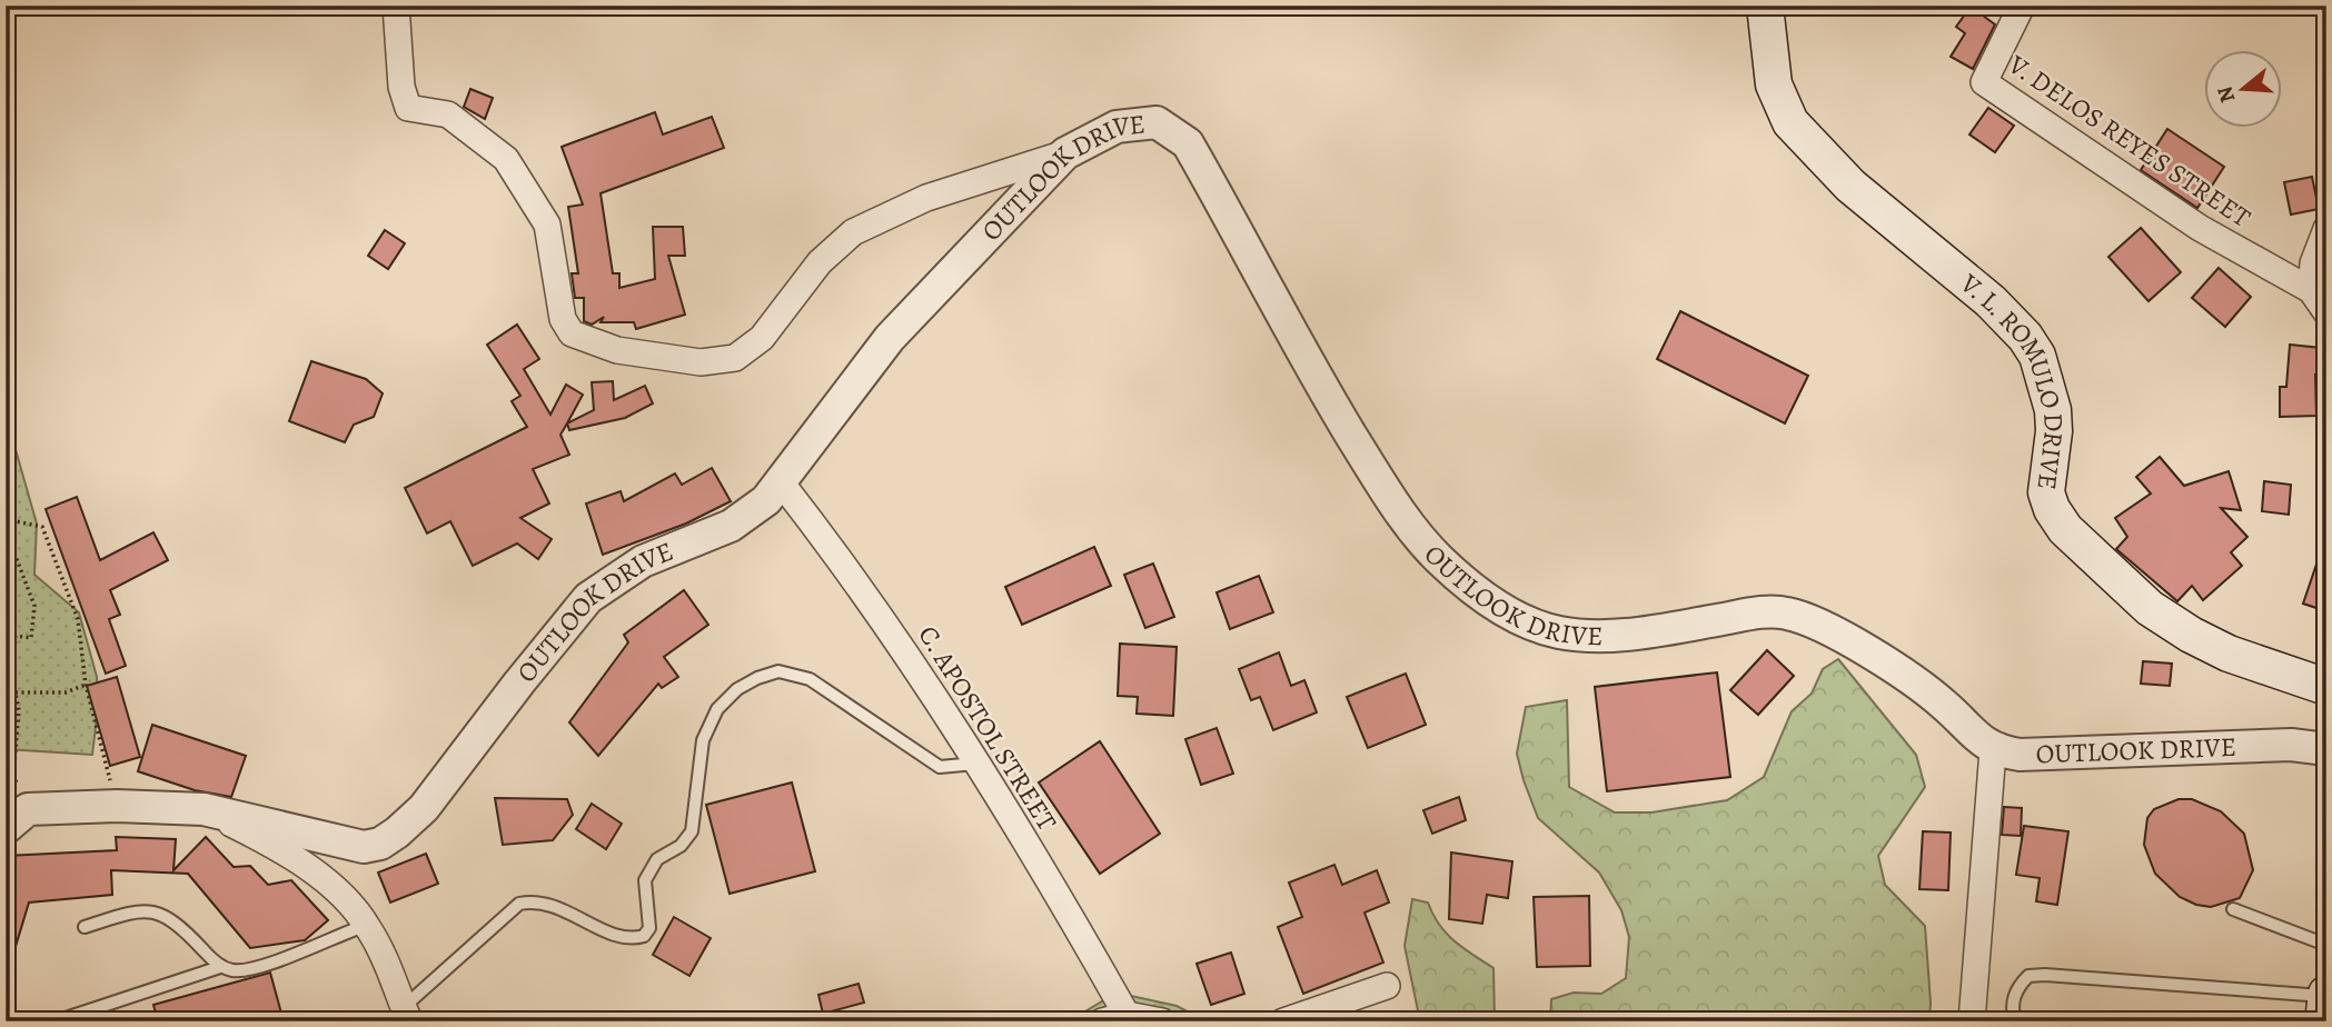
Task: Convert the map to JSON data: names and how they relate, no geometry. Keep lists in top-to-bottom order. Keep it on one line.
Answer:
{"streets":{"main road":["V. L. ROMULO DRIVE"],"street":["V. DELOS REYES STREET","OUTLOOK DRIVE","C. APOSTOL STREET"]},"crossings":[["OUTLOOK DRIVE","C. APOSTOL STREET"]],"north":"left"}
